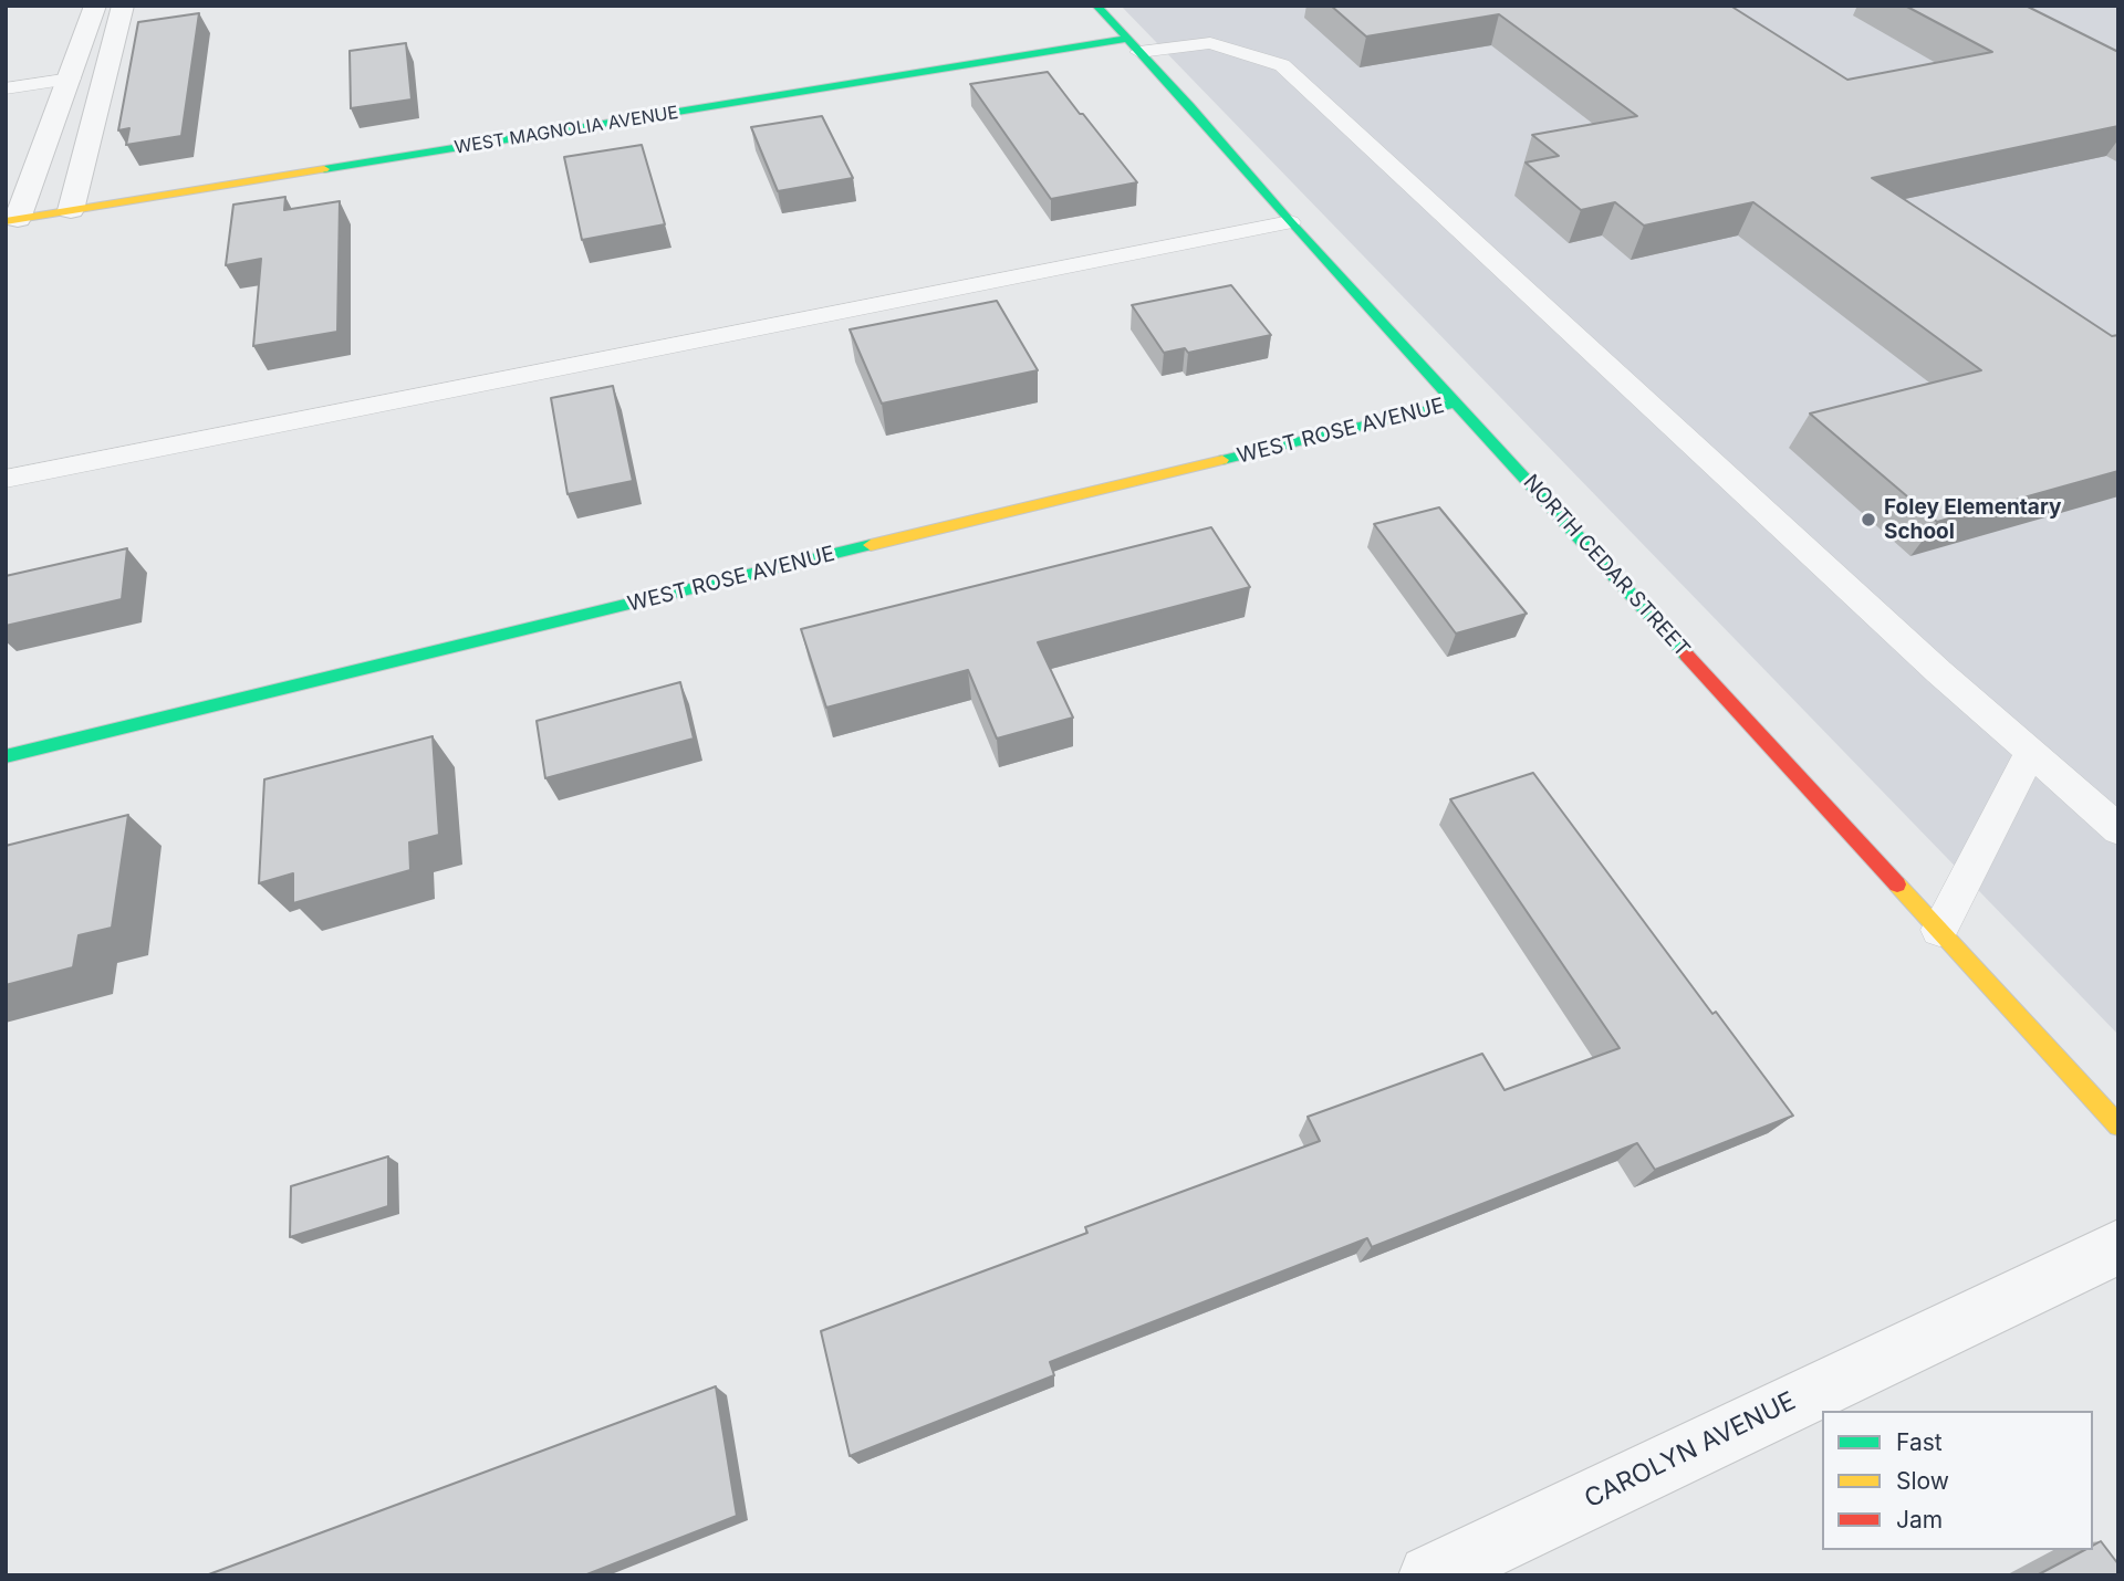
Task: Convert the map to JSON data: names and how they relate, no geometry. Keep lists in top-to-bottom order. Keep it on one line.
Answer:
{"streets":{"street":["WEST MAGNOLIA AVENUE","WEST ROSE AVENUE","NORTH CEDAR STREET","CAROLYN AVENUE"]},"crossings":[["WEST MAGNOLIA AVENUE","NORTH CEDAR STREET"],["WEST ROSE AVENUE","NORTH CEDAR STREET"]],"places":["Foley Elementary School"],"legend":["Fast","Slow","Jam"]}
